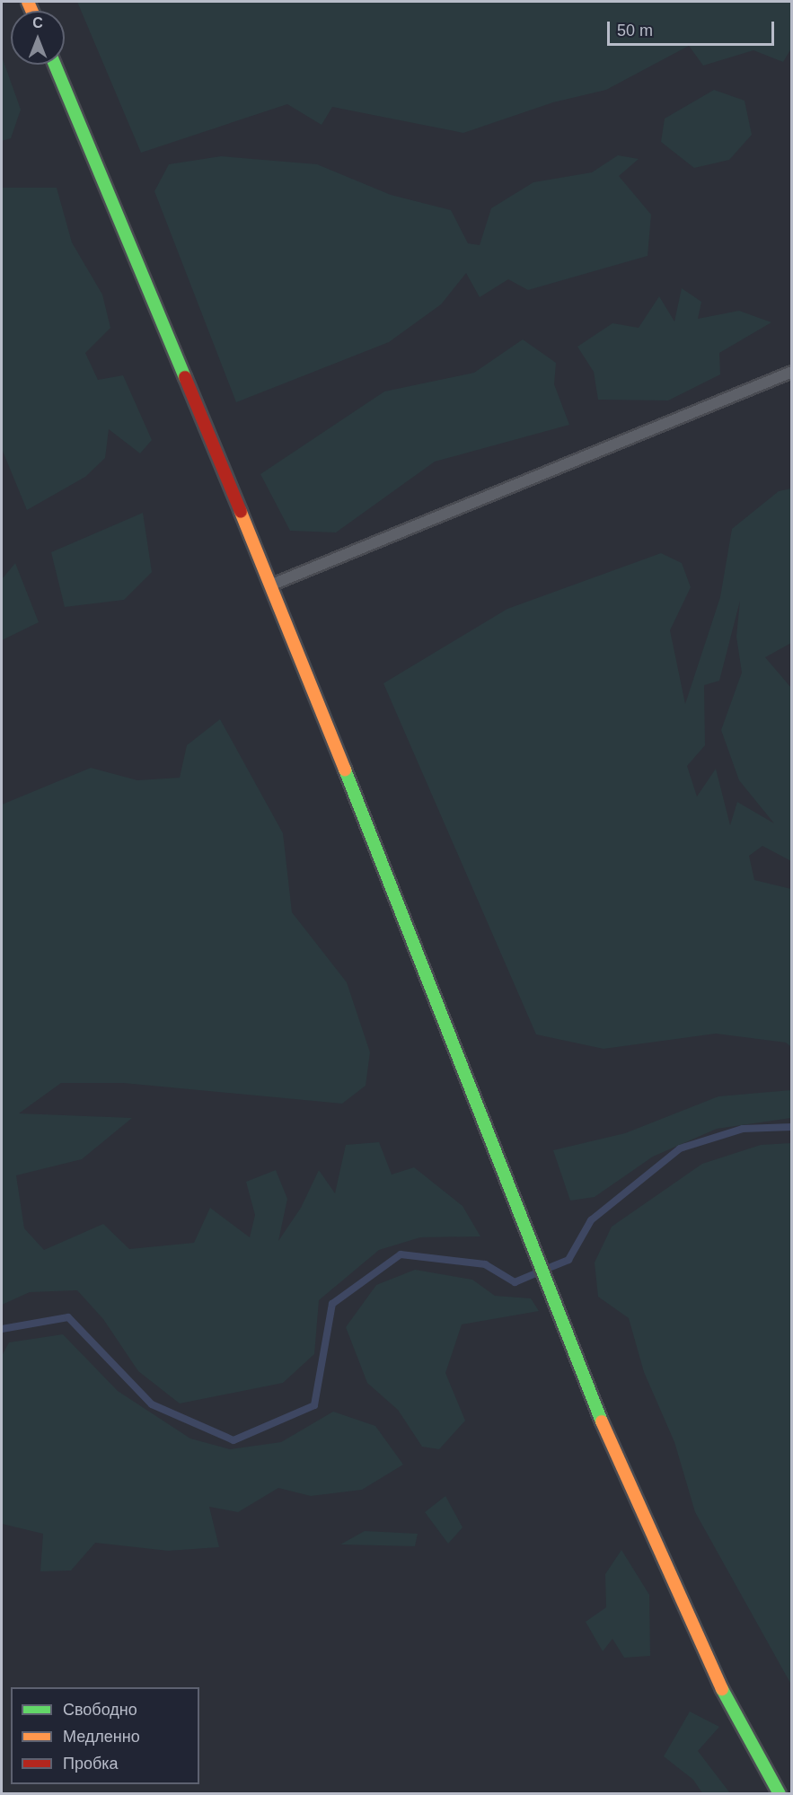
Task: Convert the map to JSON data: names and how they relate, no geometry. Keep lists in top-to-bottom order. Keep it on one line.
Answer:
{"legend":["Свободно","Медленно","Пробка"],"scale_bar":"50 m","north":"top"}
